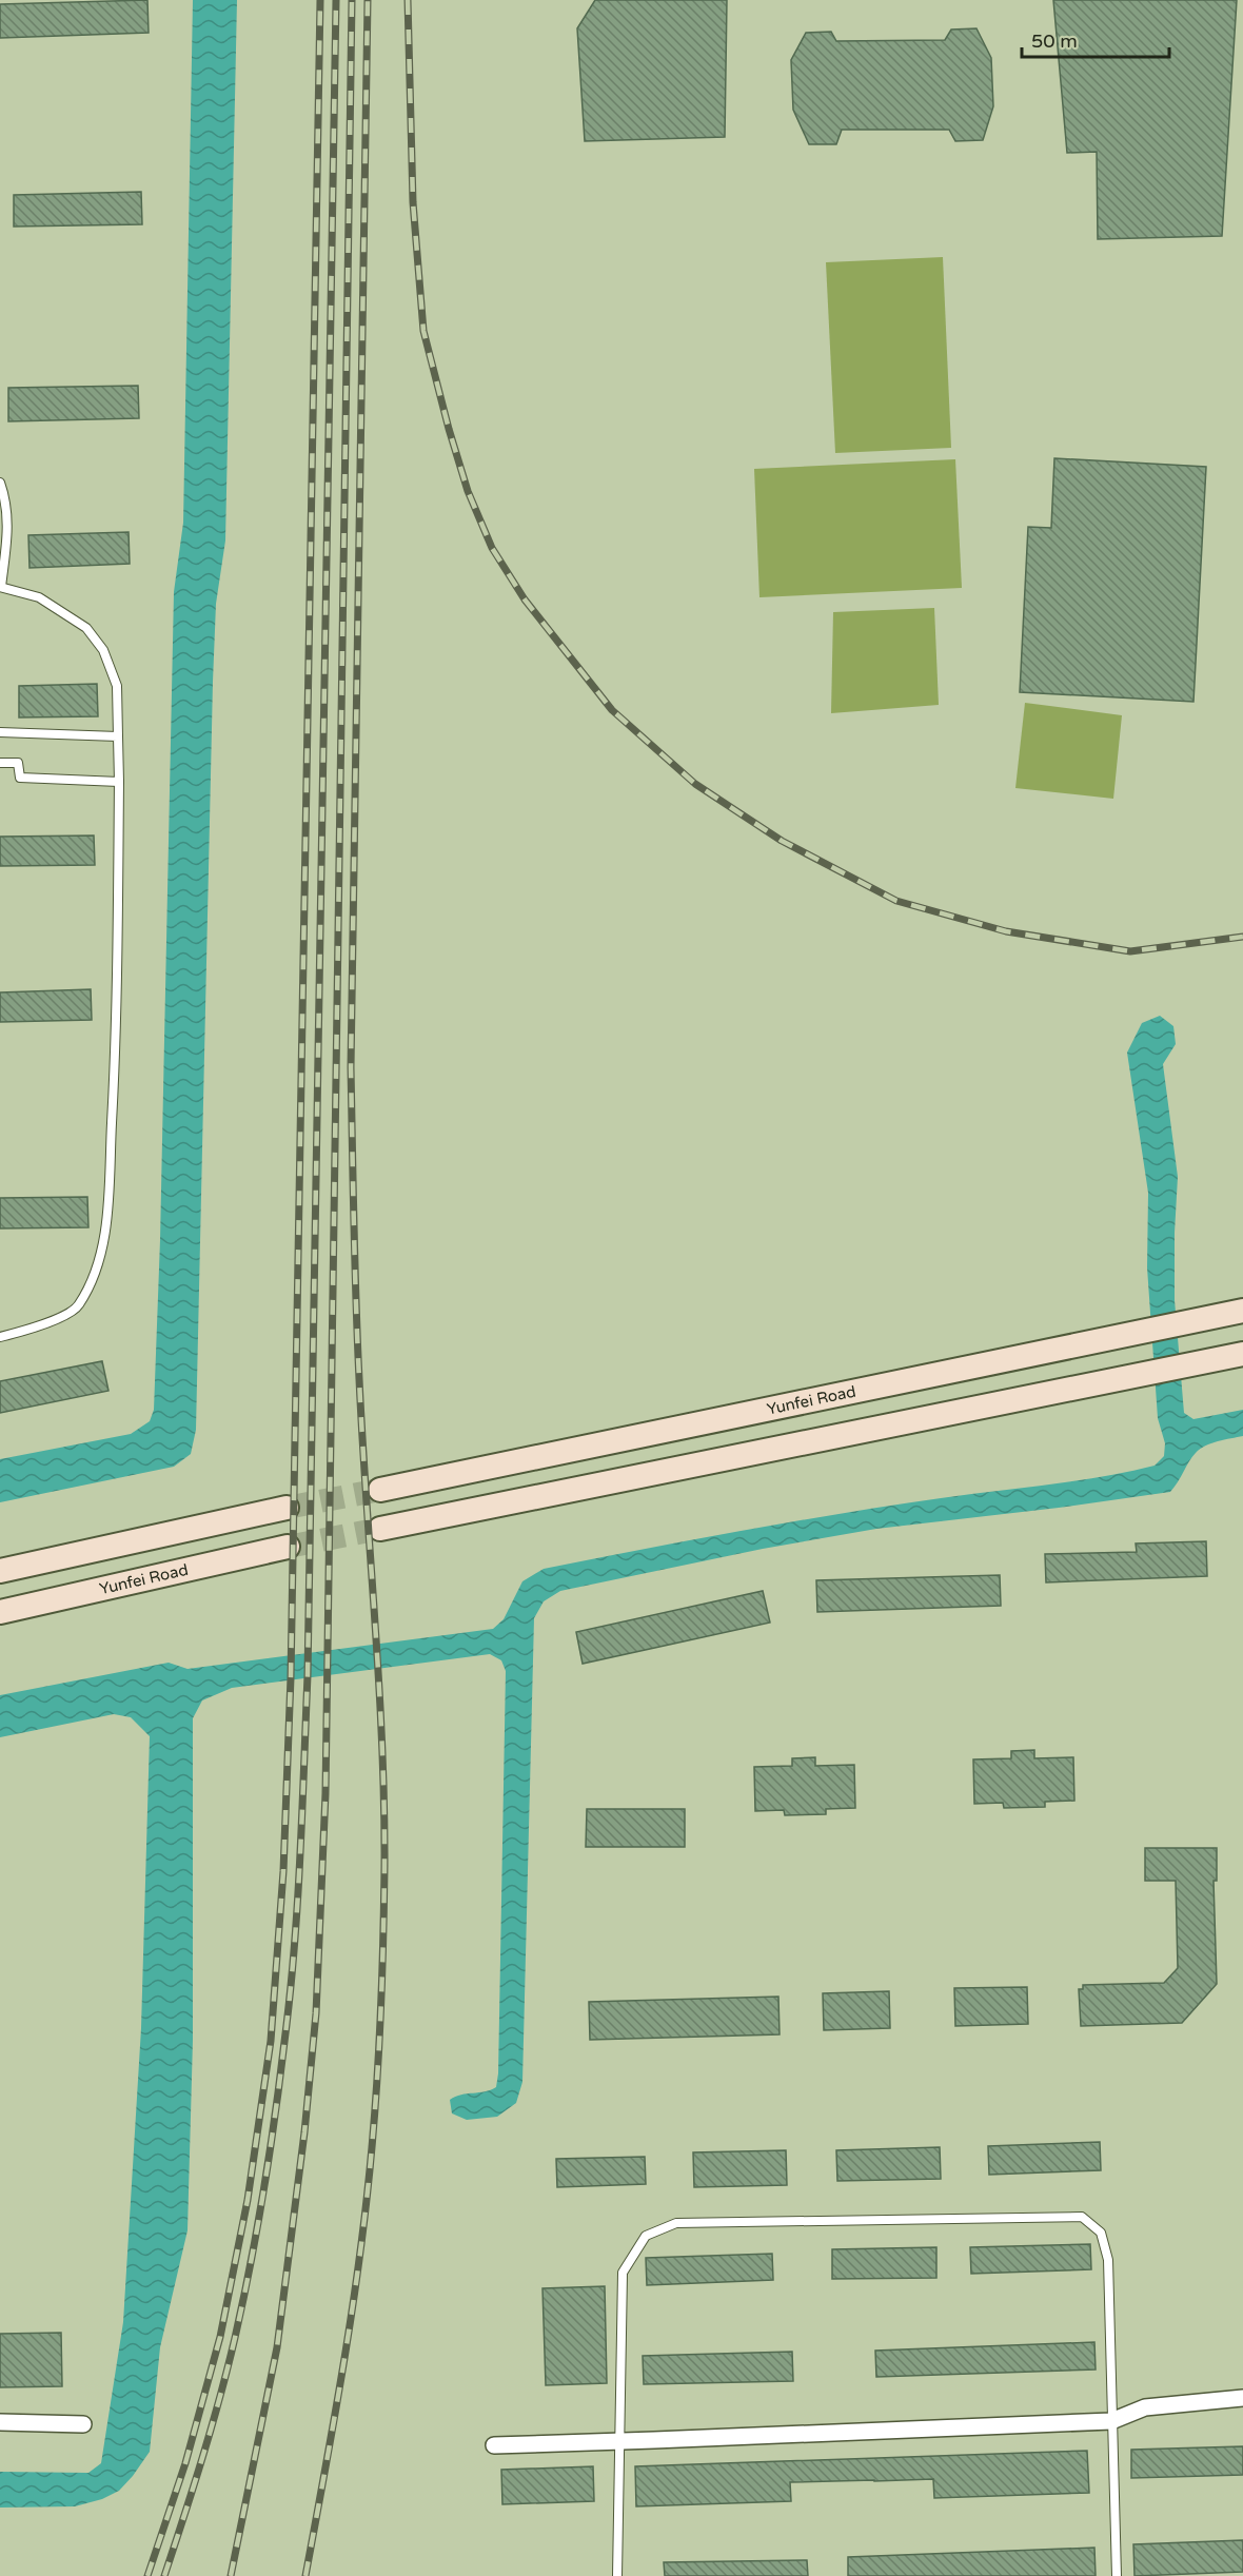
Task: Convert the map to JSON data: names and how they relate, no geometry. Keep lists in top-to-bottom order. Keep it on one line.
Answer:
{"streets":{"main road":["Yunfei Road"]},"scale_bar":"50 m"}
